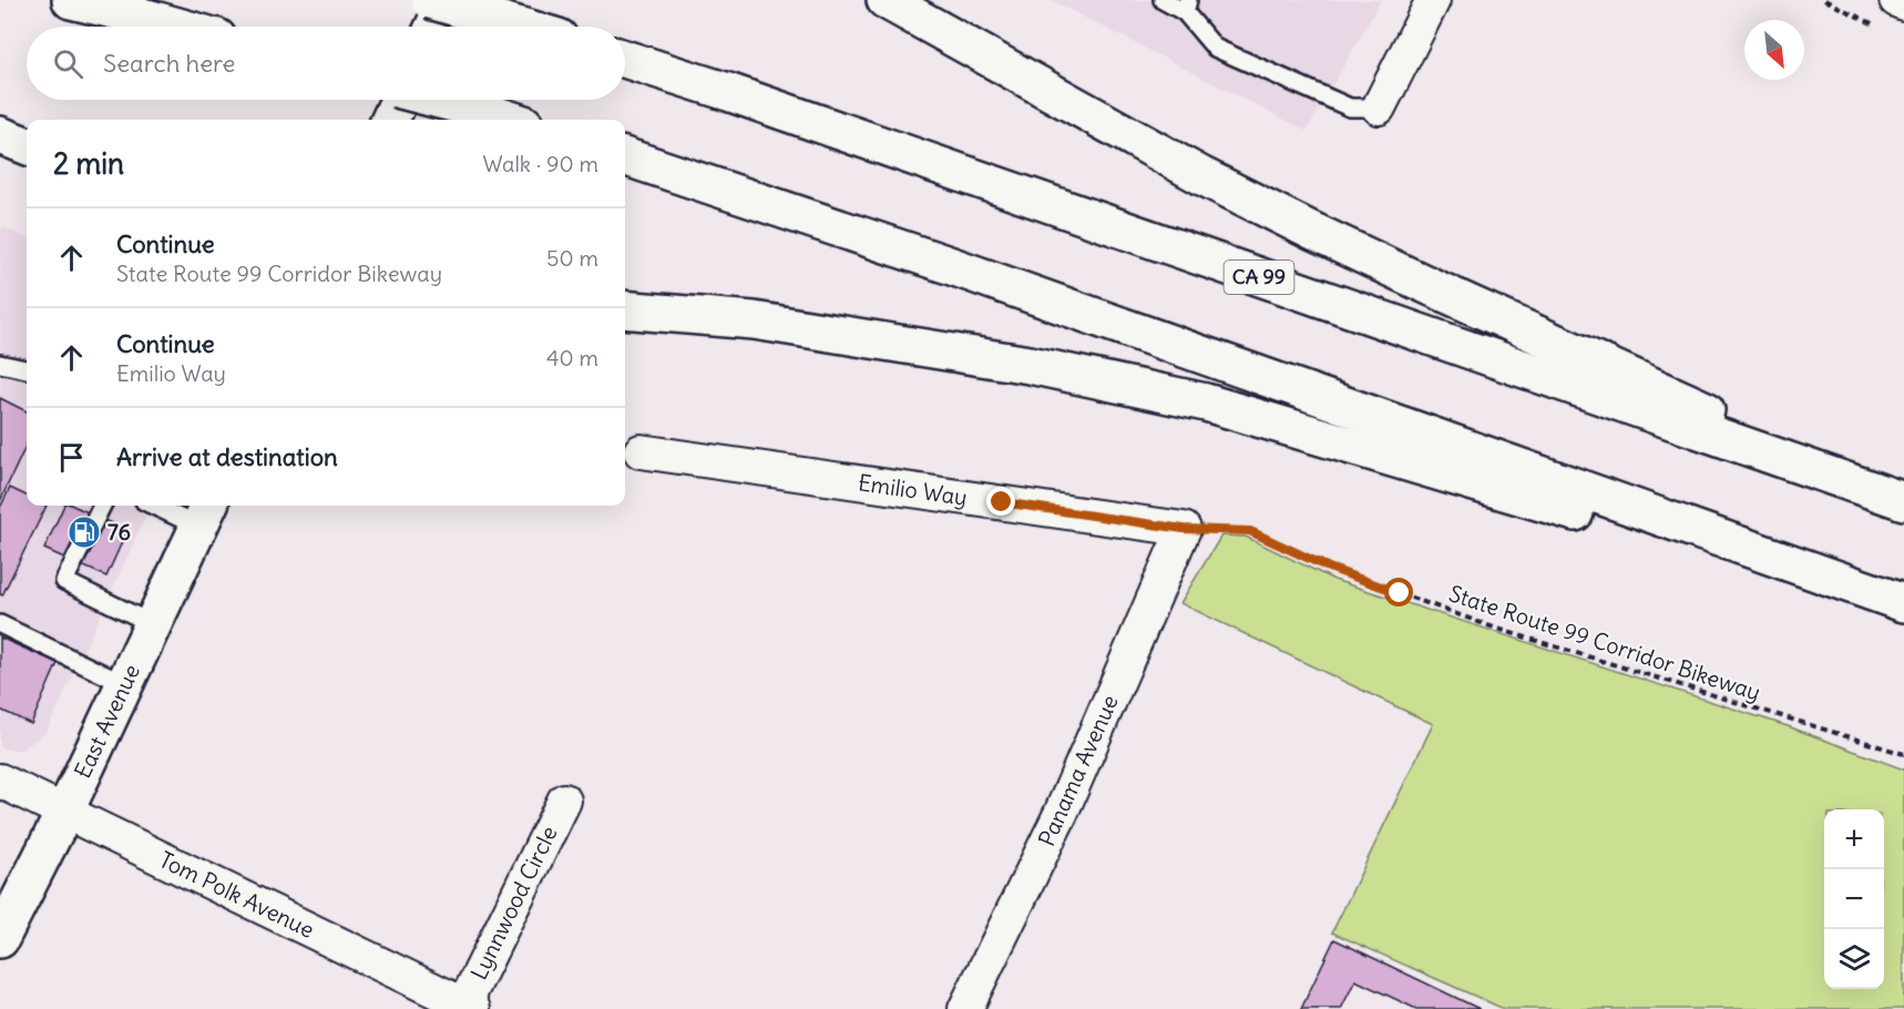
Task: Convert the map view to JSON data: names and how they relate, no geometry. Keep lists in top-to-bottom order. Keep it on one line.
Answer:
{"streets":{"main road":["CA 99","East Avenue"],"street":["Emilio Way","Panama Avenue","Tom Polk Avenue","Lynnwood Circle"],"path":["State Route 99 Corridor Bikeway"]},"crossings":[["Emilio Way","State Route 99 Corridor Bikeway"],["Emilio Way","Panama Avenue"],["State Route 99 Corridor Bikeway","Panama Avenue"],["East Avenue","Tom Polk Avenue"],["Tom Polk Avenue","Lynnwood Circle"]],"places":{"fuel station":["76"]},"north":"bottom right","page":{"search":"Search here","heading":["2 min","Walk · 90 m"],"list":[["Continue","State Route 99 Corridor Bikeway","50 m"],["Continue","Emilio Way","40 m"],"Arrive at destination"],"map_buttons":["+","−"]}}
